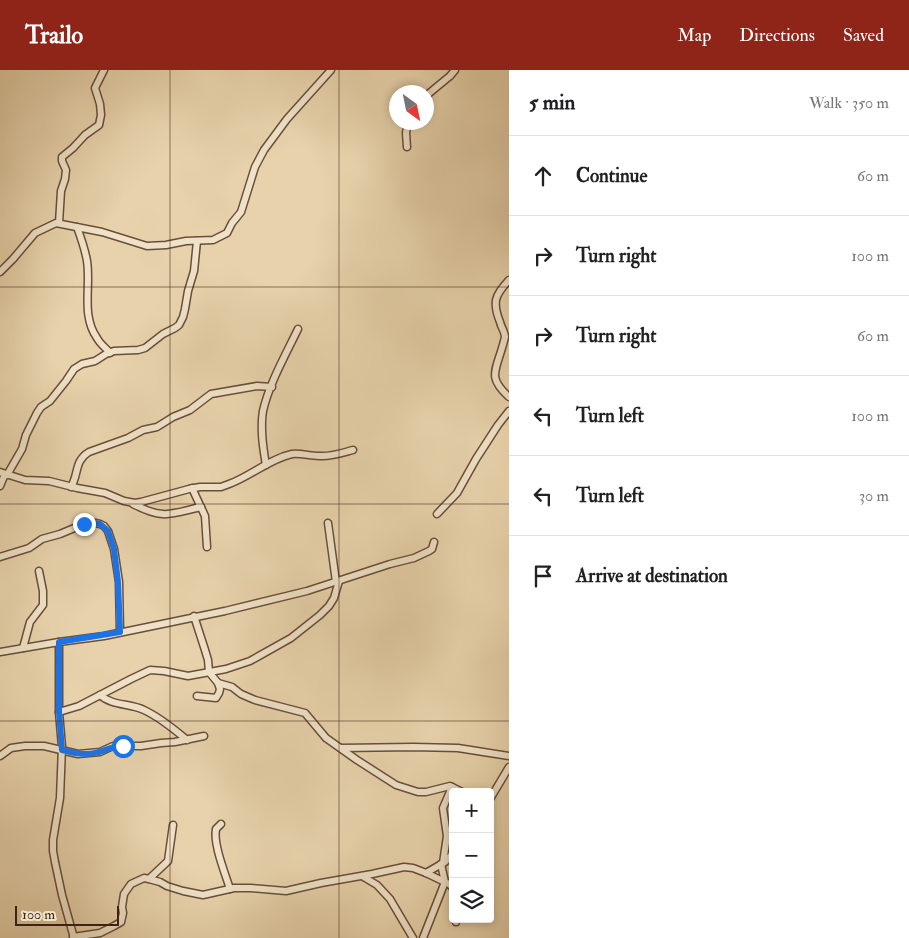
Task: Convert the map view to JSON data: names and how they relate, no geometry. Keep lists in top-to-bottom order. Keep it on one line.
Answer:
{"scale_bar":"100 m","north":"bottom right","page":{"header":"Trailo","nav":["Map","Directions","Saved"],"heading":["5 min","Walk · 350 m"],"list":[["Continue","60 m"],["Turn right","100 m"],["Turn right","60 m"],["Turn left","100 m"],["Turn left","30 m"],"Arrive at destination"],"map_buttons":["+","−"],"scale":"100 m"}}
